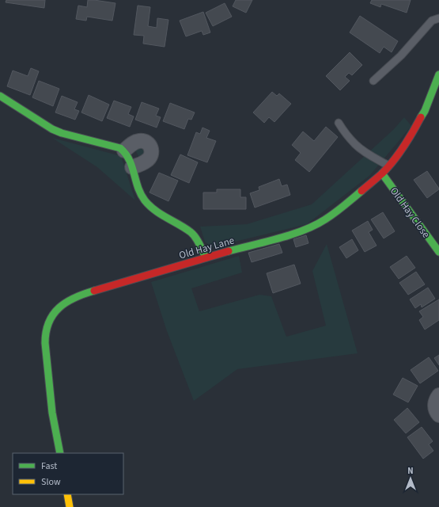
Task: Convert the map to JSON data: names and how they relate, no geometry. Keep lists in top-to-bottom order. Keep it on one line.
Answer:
{"streets":{"street":["Old Hay Close","Old Hay Lane"]},"crossings":[["Old Hay Close","Old Hay Lane"]],"legend":["Fast","Slow"],"north":"top"}
